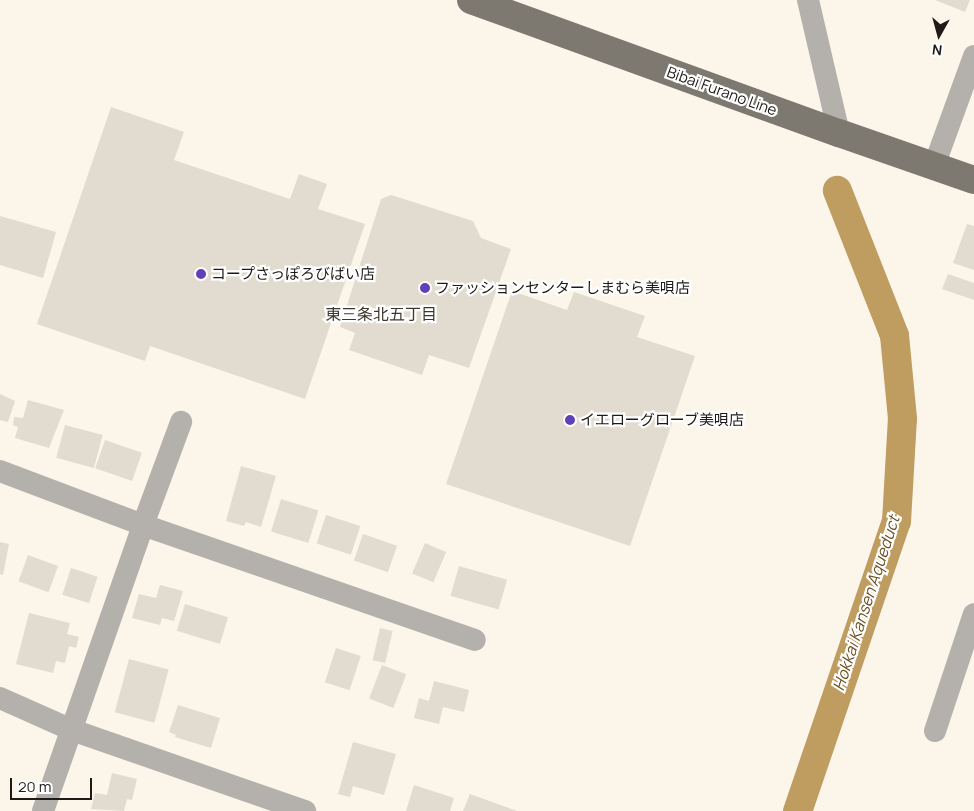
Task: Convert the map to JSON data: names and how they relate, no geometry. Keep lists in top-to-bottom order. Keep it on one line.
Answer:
{"streets":{"main road":["Bibai Furano Line"]},"districts":["東三条北五丁目"],"water":["Hokkai Kansen Aqueduct"],"places":["コープさっぽろびばい店","ファッションセンターしまむら美唄店","イエローグローブ美唄店"],"scale_bar":"20 m","north":"bottom"}
